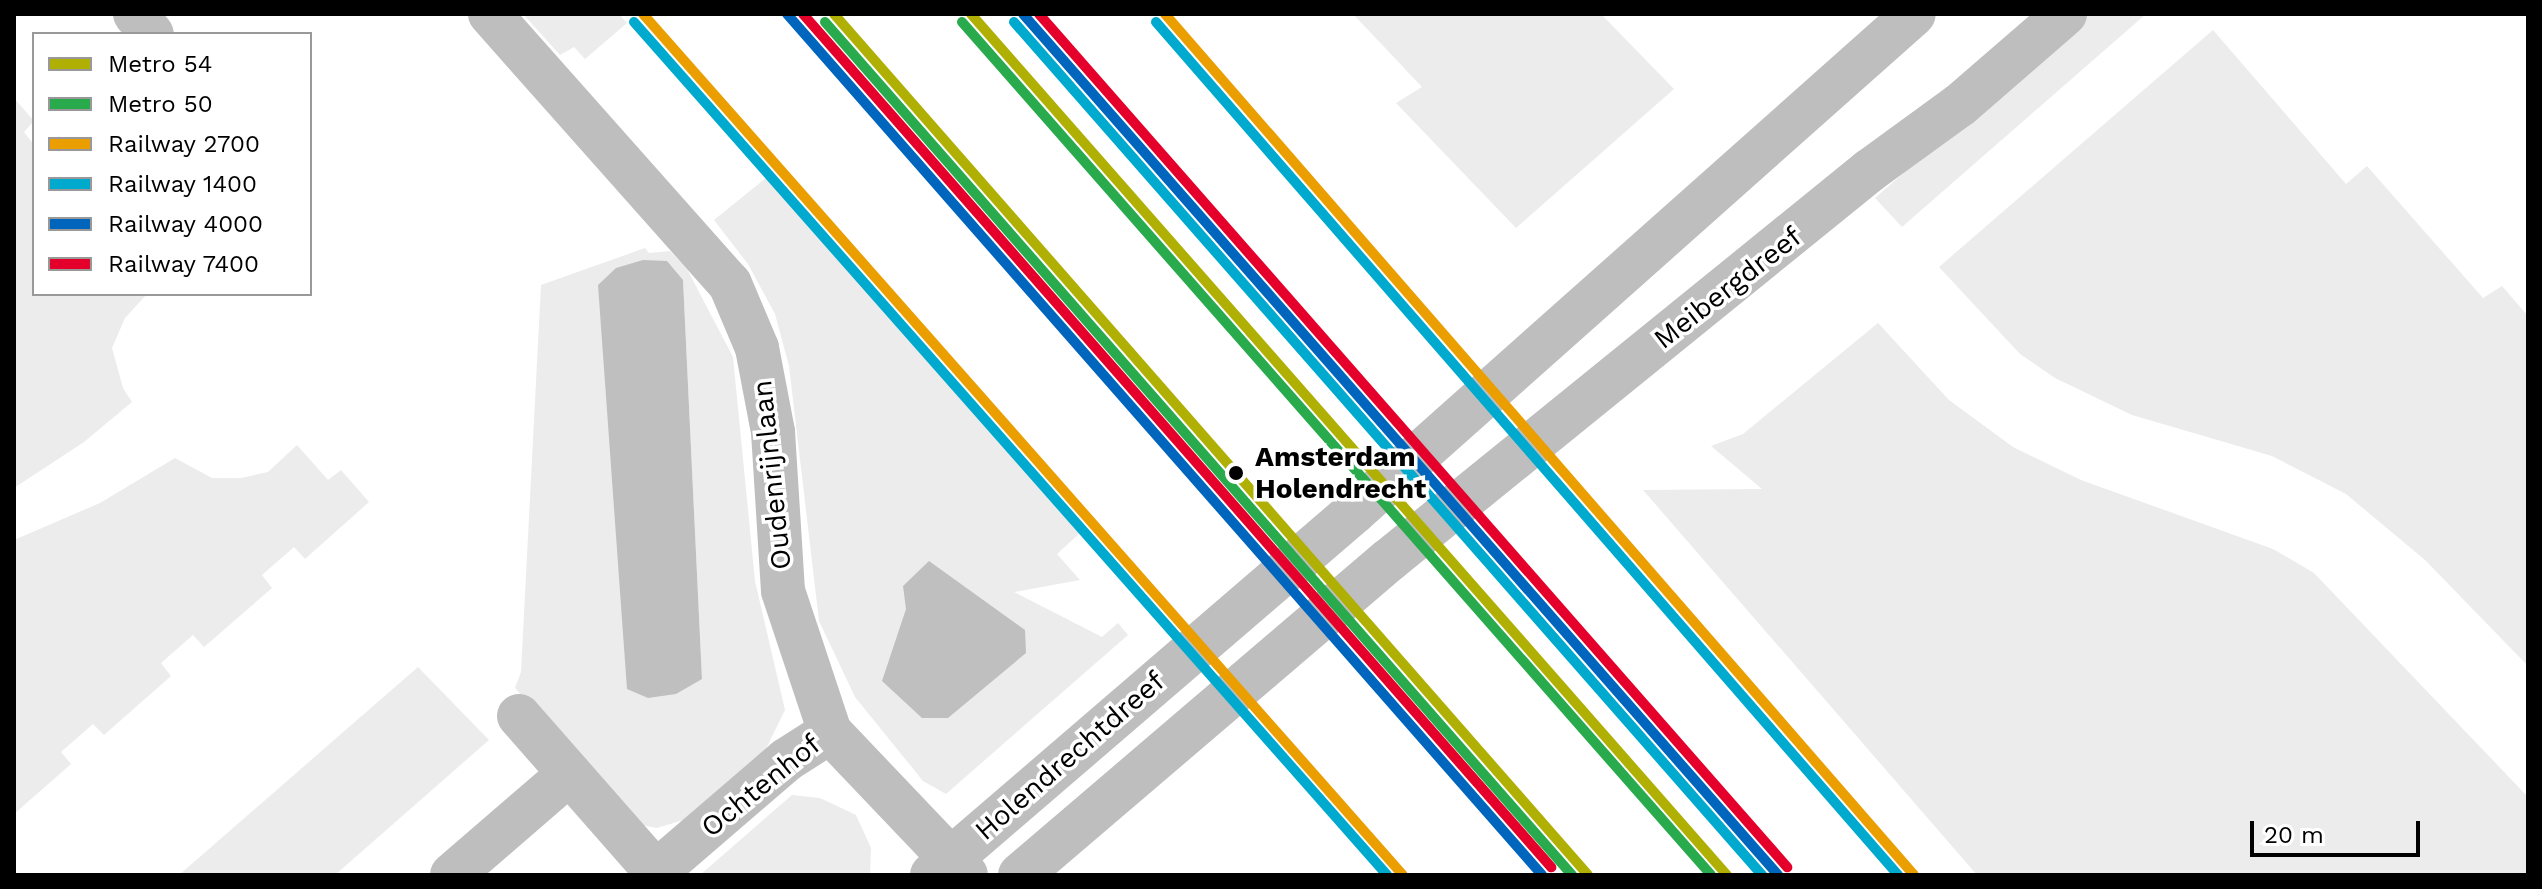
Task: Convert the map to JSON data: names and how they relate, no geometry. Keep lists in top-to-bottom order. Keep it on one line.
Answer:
{"streets":{"main road":["Meibergdreef","Oudenrijnlaan","Holendrechtdreef","Ochtenhof"]},"crossings":[["Meibergdreef","Holendrechtdreef"],["Oudenrijnlaan","Holendrechtdreef"],["Oudenrijnlaan","Ochtenhof"]],"places":["Amsterdam Holendrecht"],"lines":["metro line 54","rail line 2700","rail line 4000","rail line 7400","metro line 50","rail line 1400"],"legend":["Metro 54","Metro 50","Railway 2700","Railway 1400","Railway 4000","Railway 7400"],"scale_bar":"20 m"}
